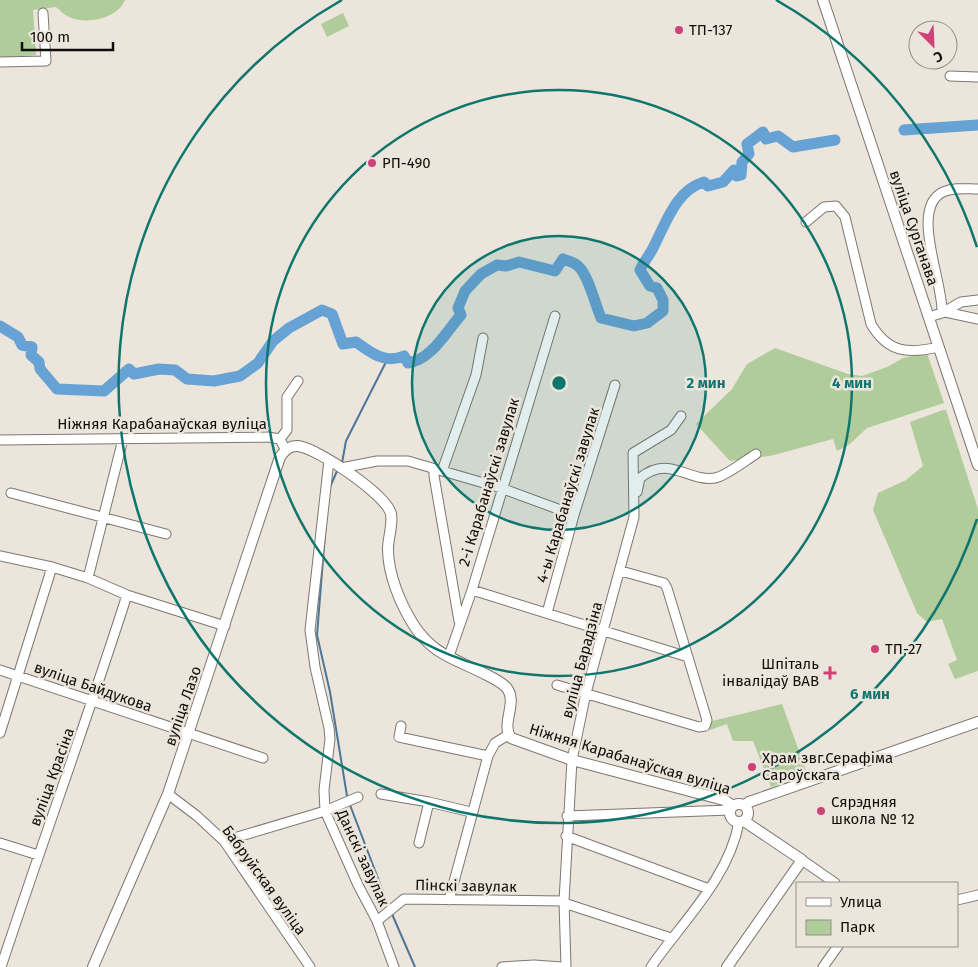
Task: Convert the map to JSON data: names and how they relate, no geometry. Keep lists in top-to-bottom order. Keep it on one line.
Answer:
{"streets":{"main road":["вуліца Сурганава","Ніжняя Карабанаўская вуліца","вуліца Лазо"],"street":["2-і Карабанаўскі завулак","4-ы Карабанаўскі завулак","вуліца Барадзіна","вуліца Байдукова","вуліца Красіна","Данскі завулак","Бабруйская вуліца","Пінскі завулак"]},"crossings":[["Ніжняя Карабанаўская вуліца","2-і Карабанаўскі завулак"],["Ніжняя Карабанаўская вуліца","вуліца Барадзіна"],["Ніжняя Карабанаўская вуліца","вуліца Лазо"],["Ніжняя Карабанаўская вуліца","Данскі завулак"],["вуліца Барадзіна","Пінскі завулак"],["вуліца Байдукова","вуліца Лазо"],["вуліца Байдукова","вуліца Красіна"],["вуліца Лазо","Бабруйская вуліца"],["Данскі завулак","Пінскі завулак"]],"places":{"other":["ТП-137","РП-490","ТП-27","Храм звг.Серафіма Сароўскага","Сярэдняя школа № 12"],"health":["Шпіталь інвалідаў ВАВ"]},"legend":["Улица","Парк"],"scale_bar":"100 m","north":"bottom right","rings":["2 мин","4 мин","6 мин"]}
